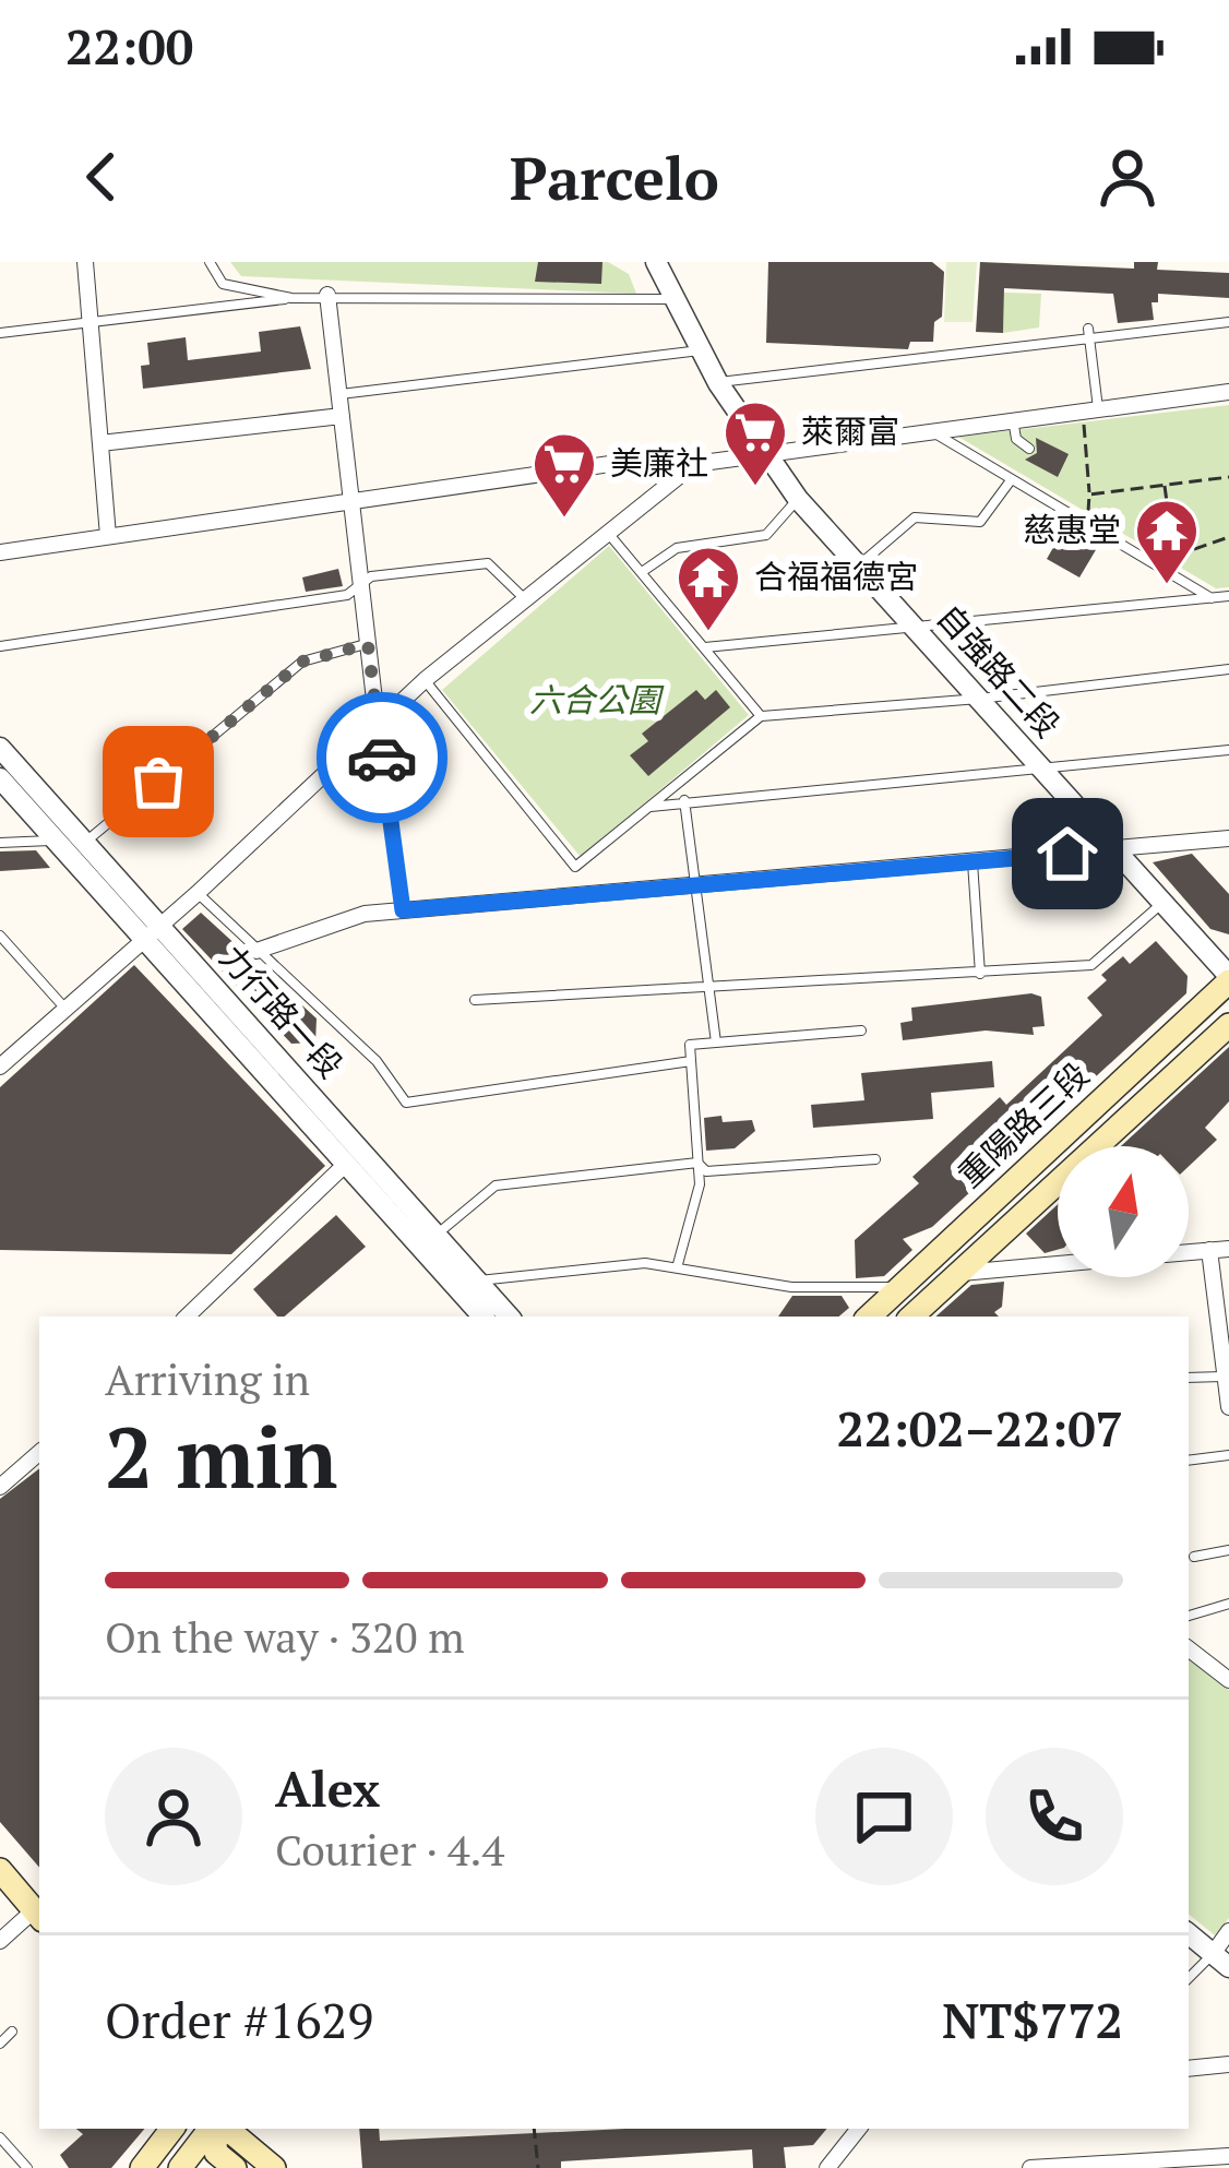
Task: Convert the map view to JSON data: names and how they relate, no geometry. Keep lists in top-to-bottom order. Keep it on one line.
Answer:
{"streets":{"main road":["重陽路三段"],"street":["自強路二段","力行路一段"]},"crossings":[["自強路二段","重陽路三段"]],"parks":["六合公園"],"places":{"supermarket":["萊爾富","美廉社"],"temple":["慈惠堂","合福福德宮"]},"north":"top","page":{"status":"22:00","header":"Parcelo","heading":["2 min","Arriving in","22:02–22:07"],"panel":["Alex","Courier · 4.4","Order #1629","NT$772"],"bar":"On the way · 320 m"}}
